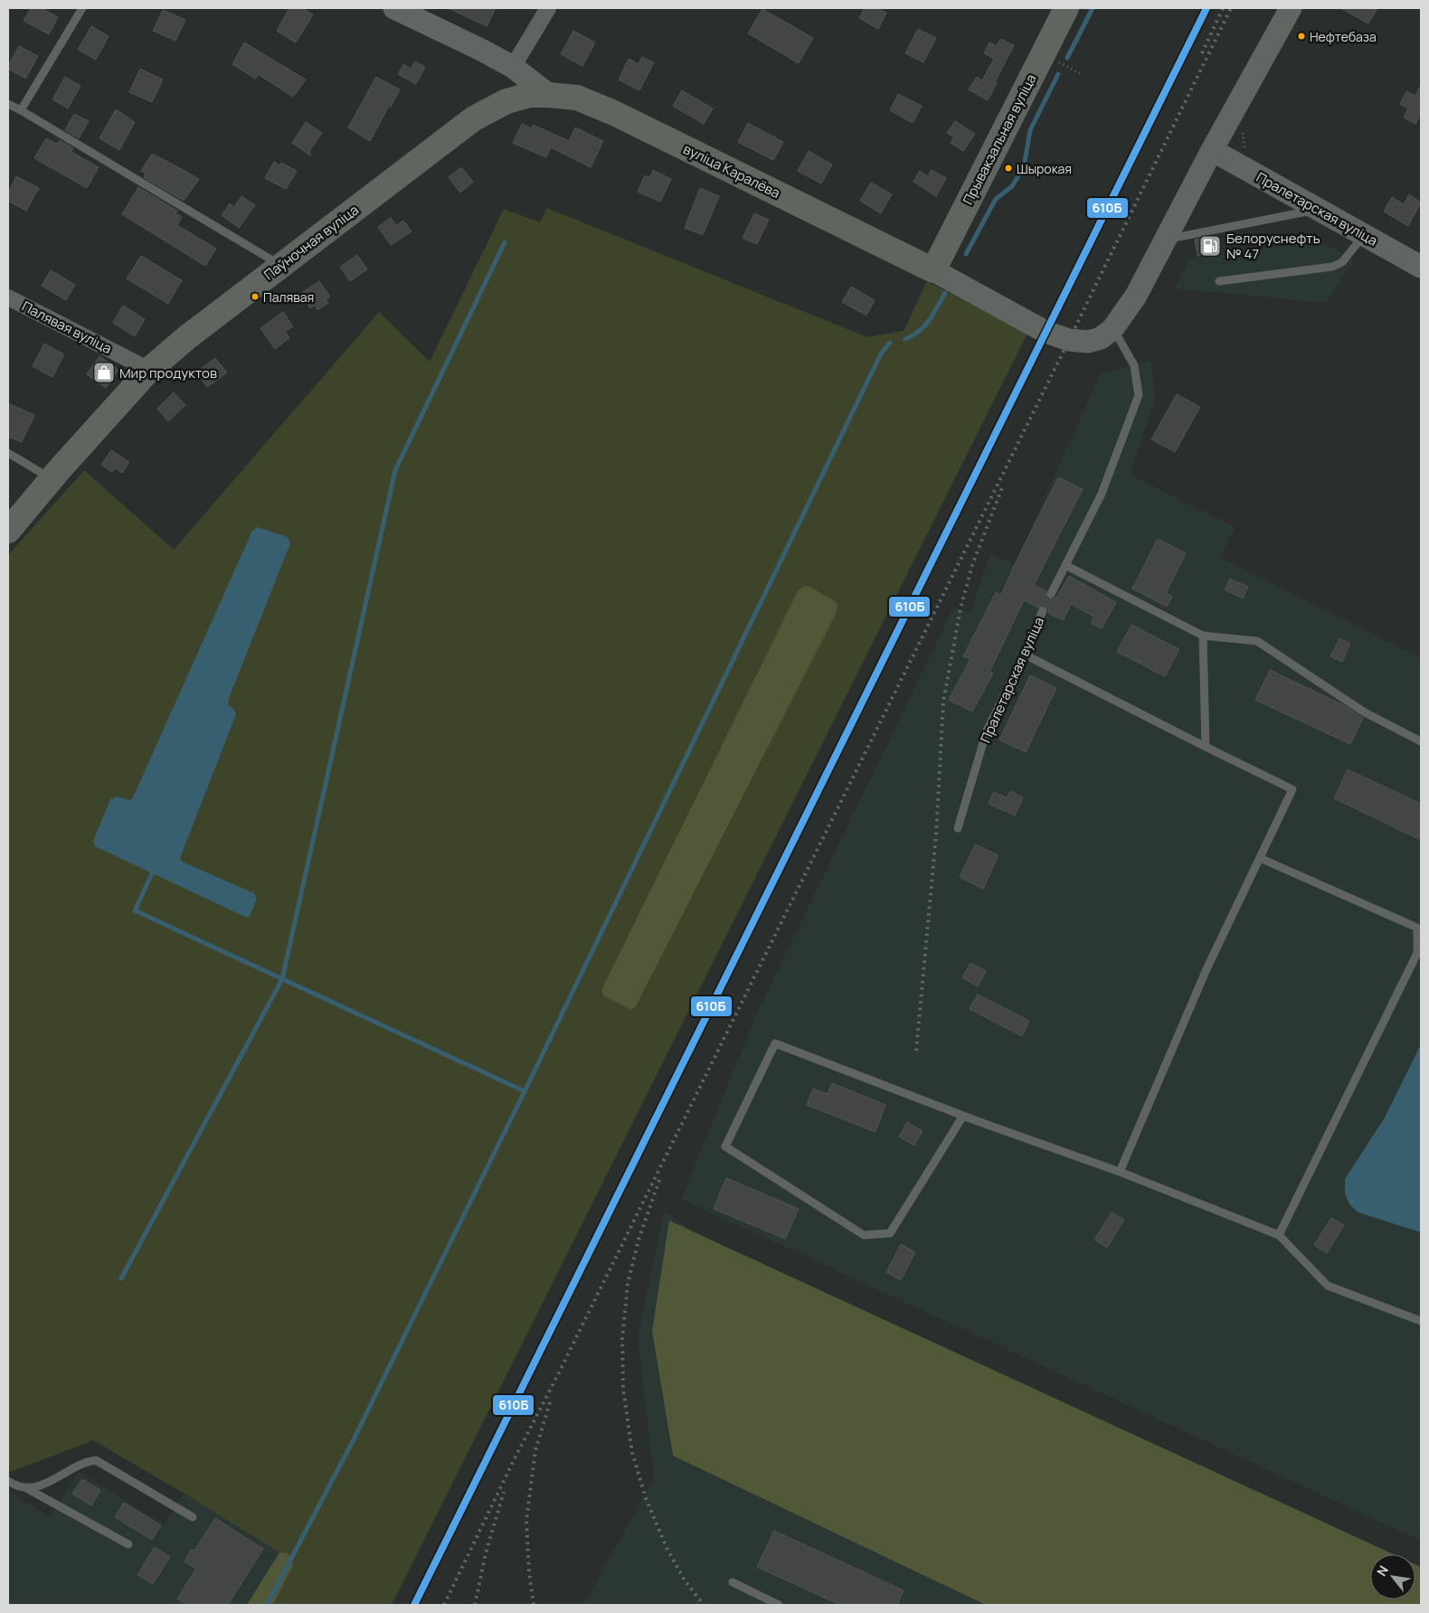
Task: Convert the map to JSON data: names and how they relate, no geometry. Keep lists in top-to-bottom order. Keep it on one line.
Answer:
{"streets":{"main road":["Прывакзальная вуліца","вуліца Каралёва","Пралетарская вуліца","Паўночная вуліца"],"street":["Палявая вуліца"]},"crossings":[["Прывакзальная вуліца","вуліца Каралёва"],["вуліца Каралёва","Паўночная вуліца"],["Паўночная вуліца","Палявая вуліца"]],"places":{"other":["Нефтебаза","Шырокая","Палявая"],"fuel station":["Белоруснефть № 47"],"shop":["Мир продуктов"]},"lines":["transit line 610Б"],"north":"top left"}
